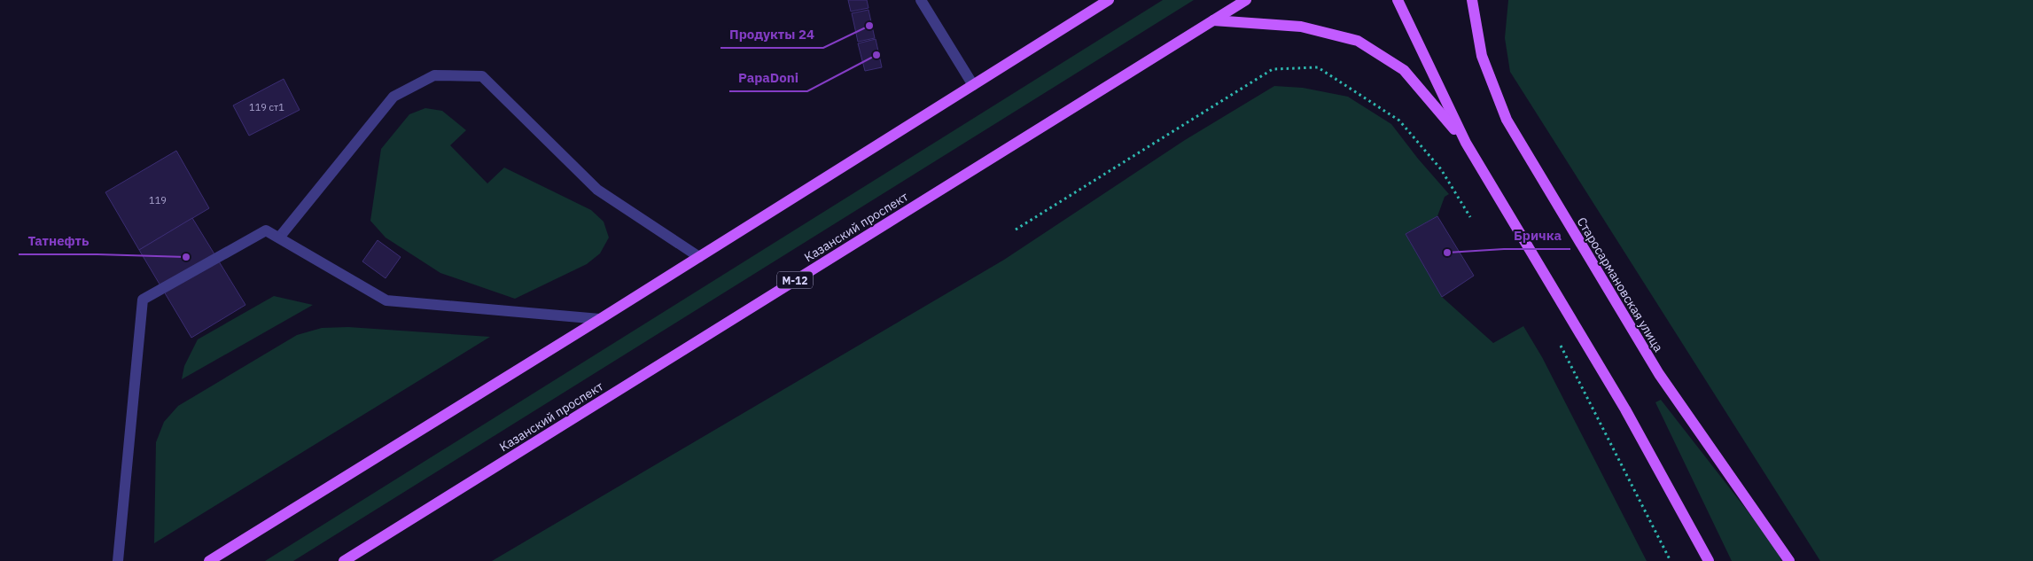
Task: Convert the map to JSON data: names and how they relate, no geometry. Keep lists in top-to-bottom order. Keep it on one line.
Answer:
{"streets":{"main road":["Казанский проспект","М-12","Старосармановская улица"]},"places":["Продукты 24","PapaDoni","Бричка","Татнефть"],"house_numbers":["119 ст1","119"]}
